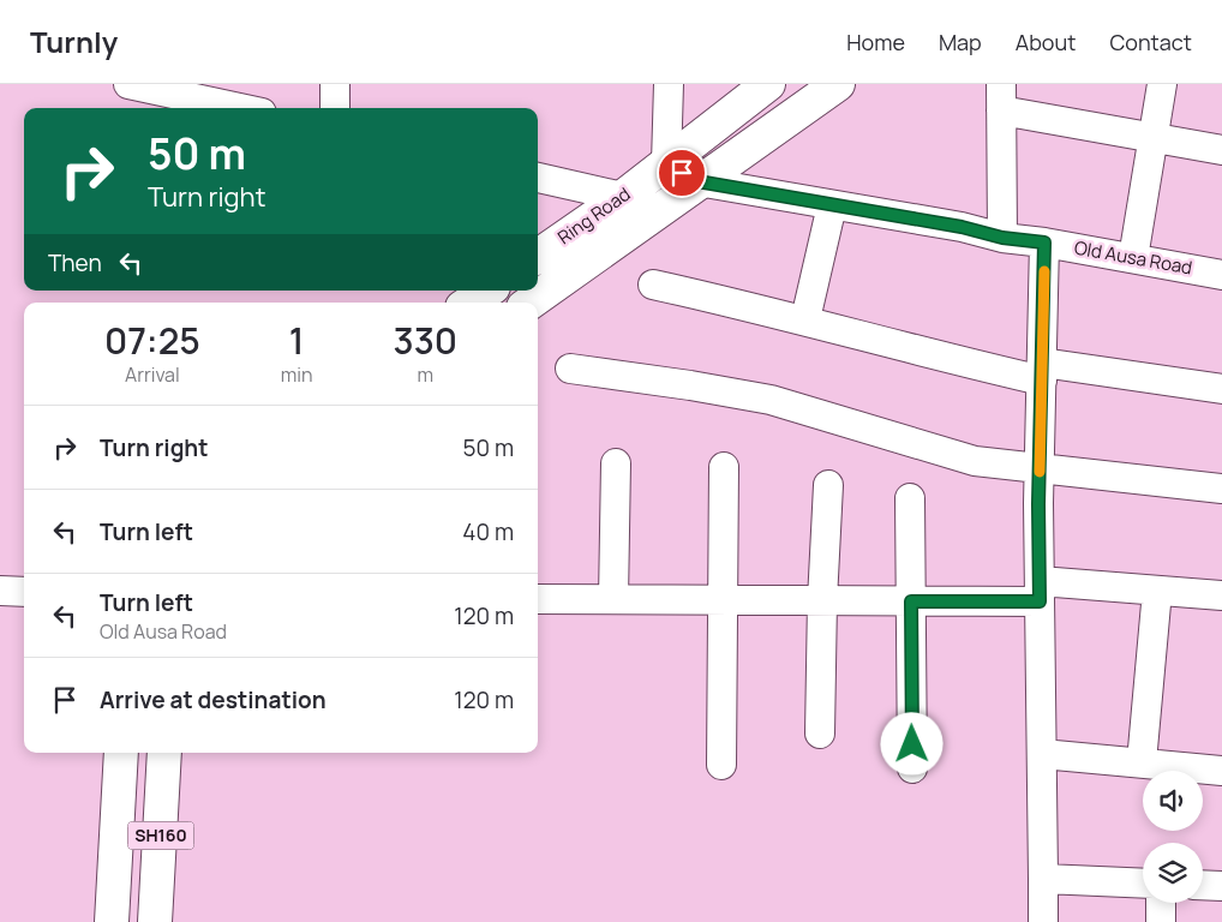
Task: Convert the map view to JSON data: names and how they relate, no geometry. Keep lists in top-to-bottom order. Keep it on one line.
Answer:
{"streets":{"main road":["Ring Road","SH160"],"street":["Old Ausa Road"]},"crossings":[["Ring Road","Old Ausa Road"]],"page":{"header":"Turnly","nav":["Home","Map","About","Contact"],"turn":["50 m","Turn right"],"then":"Then","eta":["07:25","Arrival","1","min","330","m"],"list":[{"name":"Turn right","value":"50 m"},{"name":"Turn left","value":"40 m"},{"name":"Turn left","note":"Old Ausa Road","value":"120 m"},{"name":"Arrive at destination","value":"120 m"}]}}
